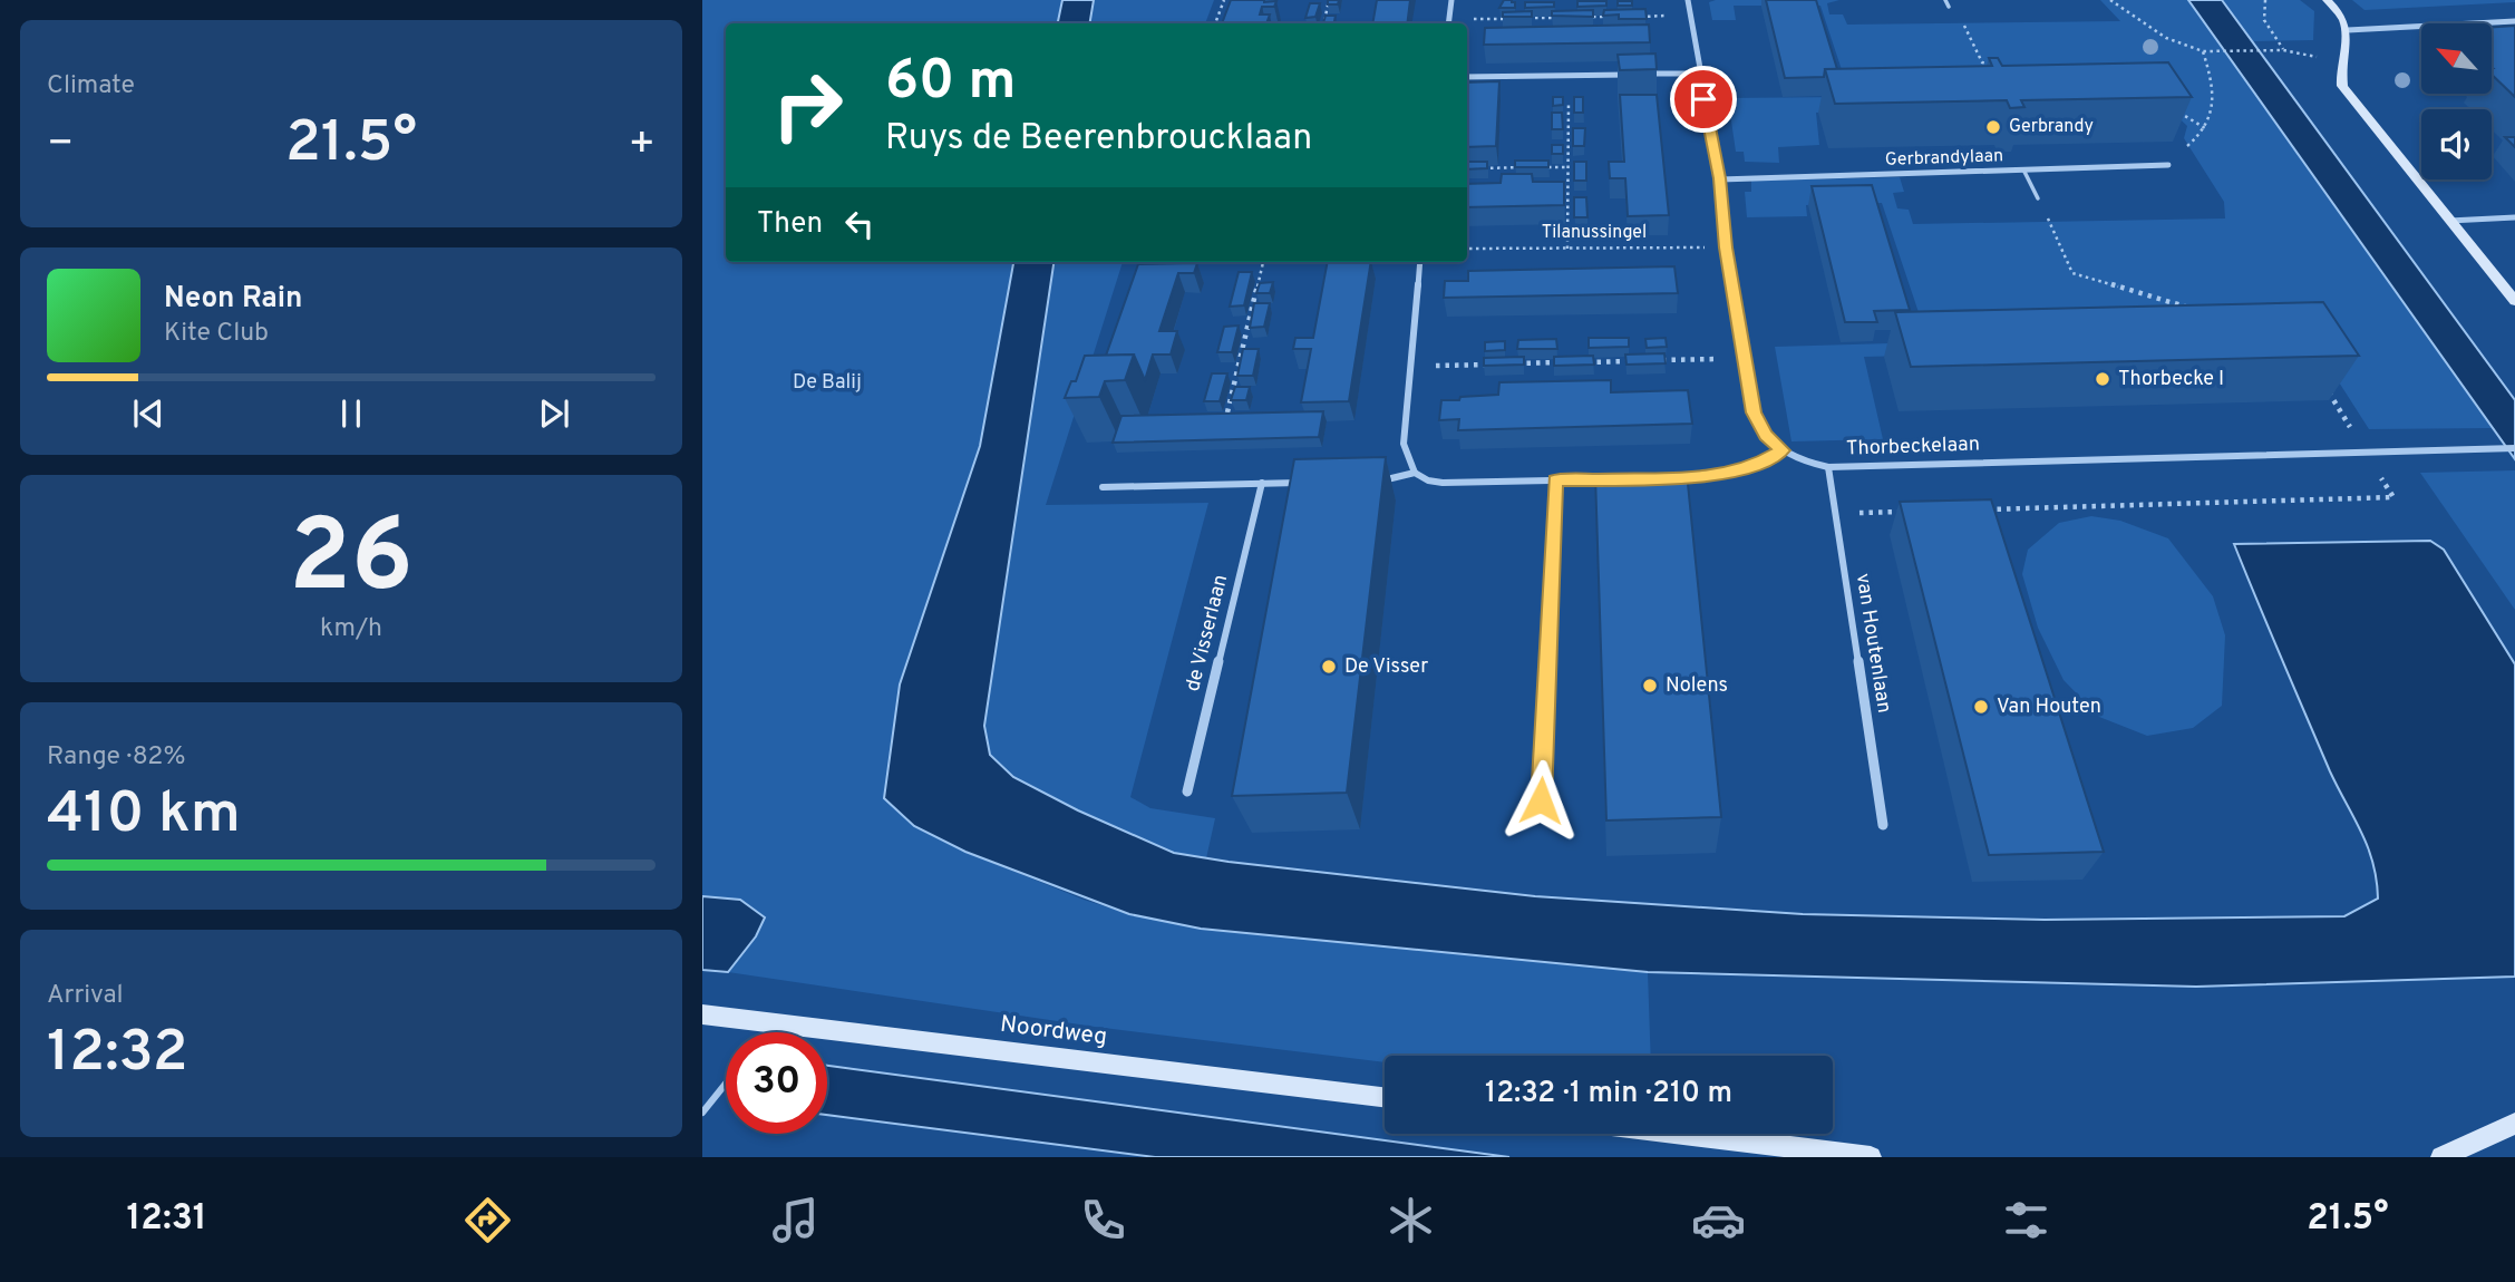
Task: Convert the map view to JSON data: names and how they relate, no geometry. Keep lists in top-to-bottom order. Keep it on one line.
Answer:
{"streets":{"main road":["Noordweg"],"street":["Gerbrandylaan","Thorbeckelaan","de Visserlaan","van Houtenlaan"],"path":["Tilanussingel"]},"crossings":[["Gerbrandylaan","Thorbeckelaan"],["Tilanussingel","Thorbeckelaan"],["Thorbeckelaan","van Houtenlaan"]],"parks":["De Balij"],"places":["Gerbrandy","Thorbecke I","De Visser","Nolens","Van Houten"],"north":"top left","page":{"tile":["Climate",["26","km/h"],["Range · 82%","410 km"],["Arrival","12:32"]],"turn":["60 m","Ruys de Beerenbroucklaan"],"heat":["−","21.5°","+"],"then":"Then","song":["Neon Rain","Kite Club"],"limit":"30","trip":"12:32 · 1 min · 210 m","tabs":["12:31","21.5°"]}}
